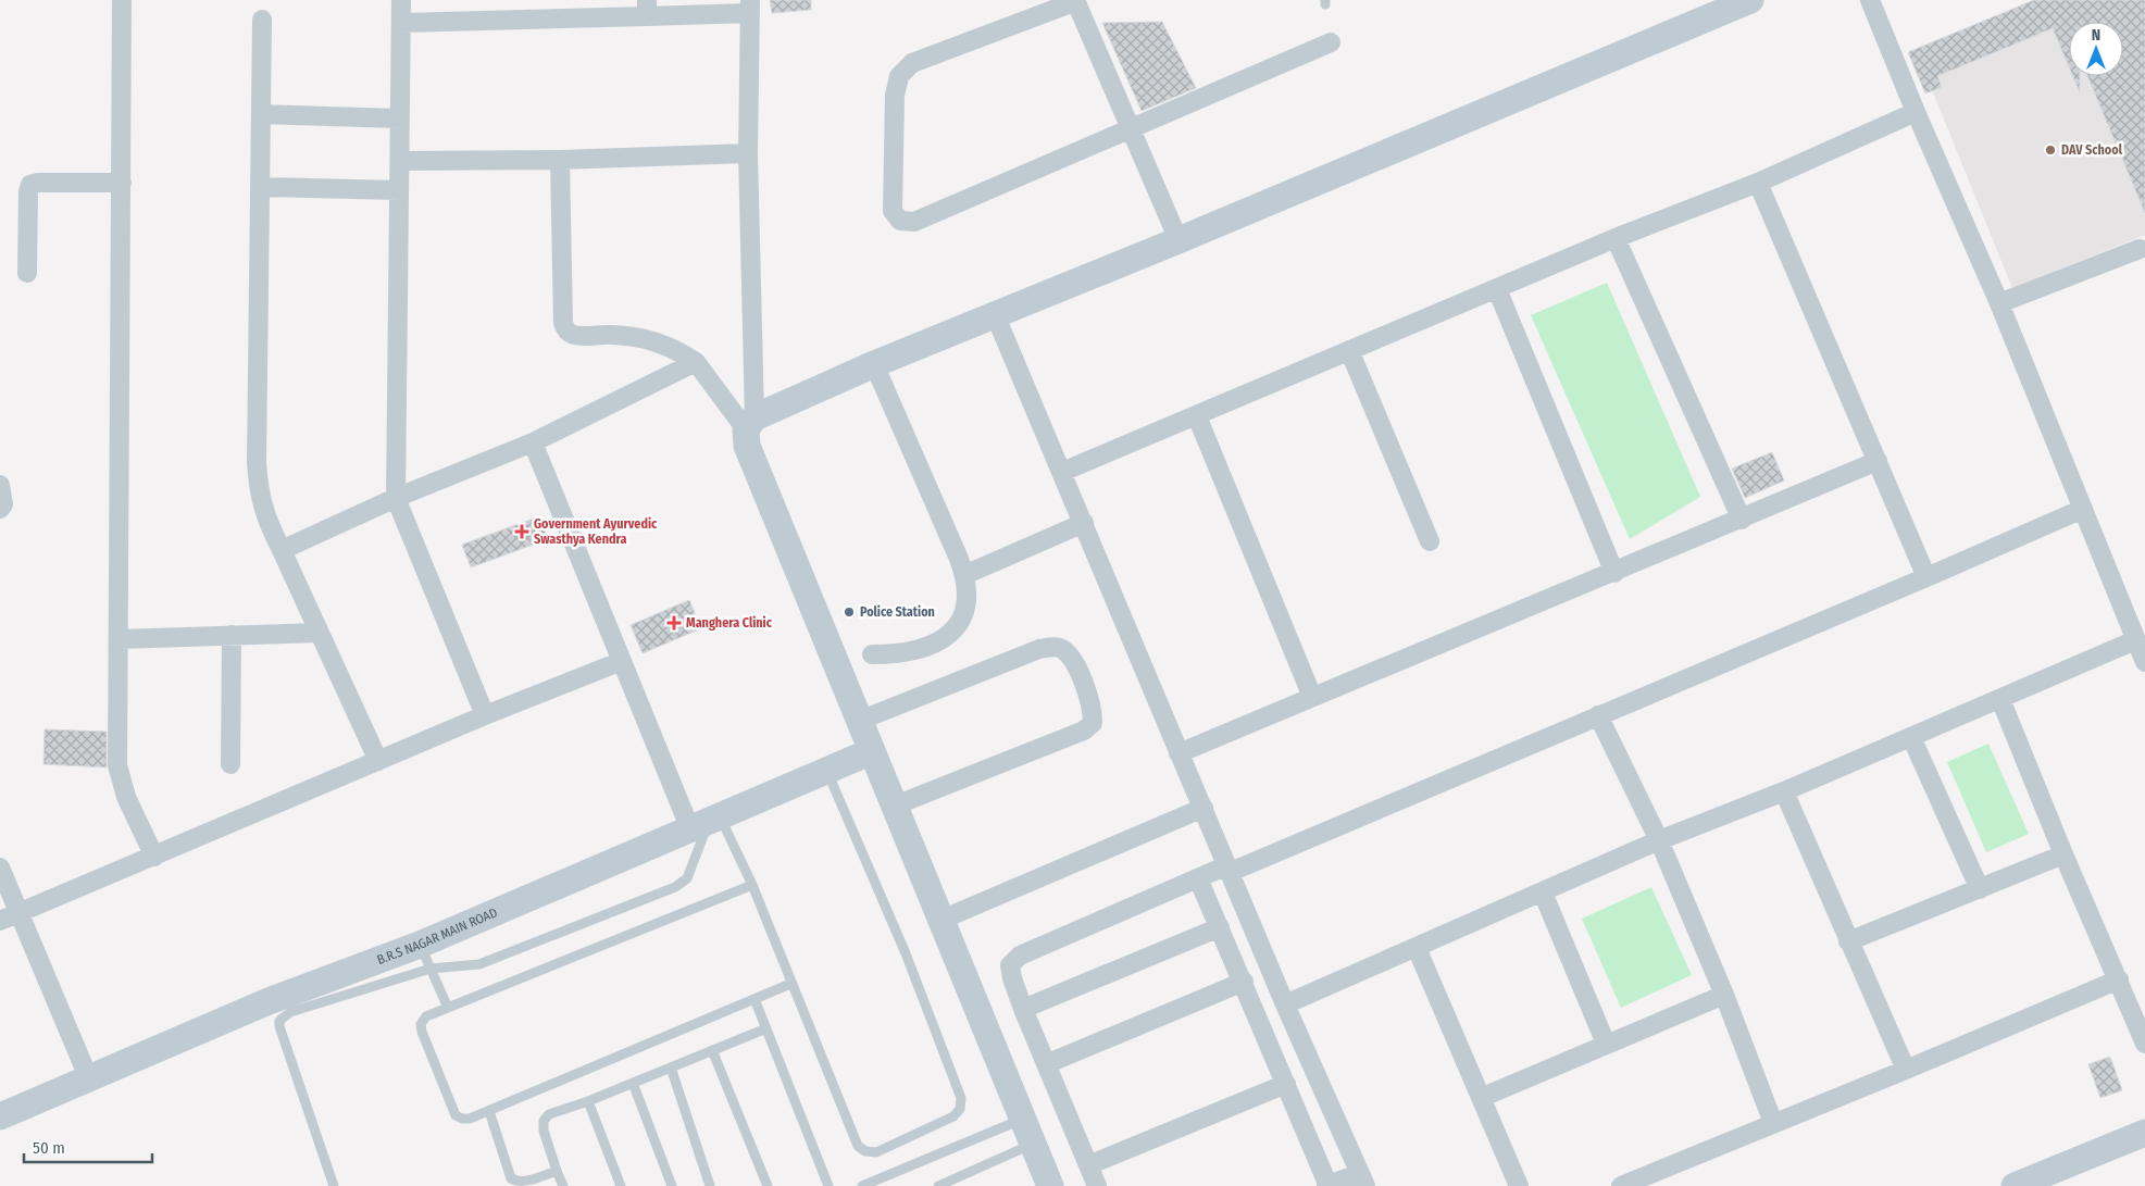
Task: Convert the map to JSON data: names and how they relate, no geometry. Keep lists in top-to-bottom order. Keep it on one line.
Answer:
{"streets":{"street":["B.R.S NAGAR MAIN ROAD"]},"places":{"other":["DAV School","Police Station"],"health":["Government Ayurvedic Swasthya Kendra","Manghera Clinic"]},"scale_bar":"50 m","north":"top"}
